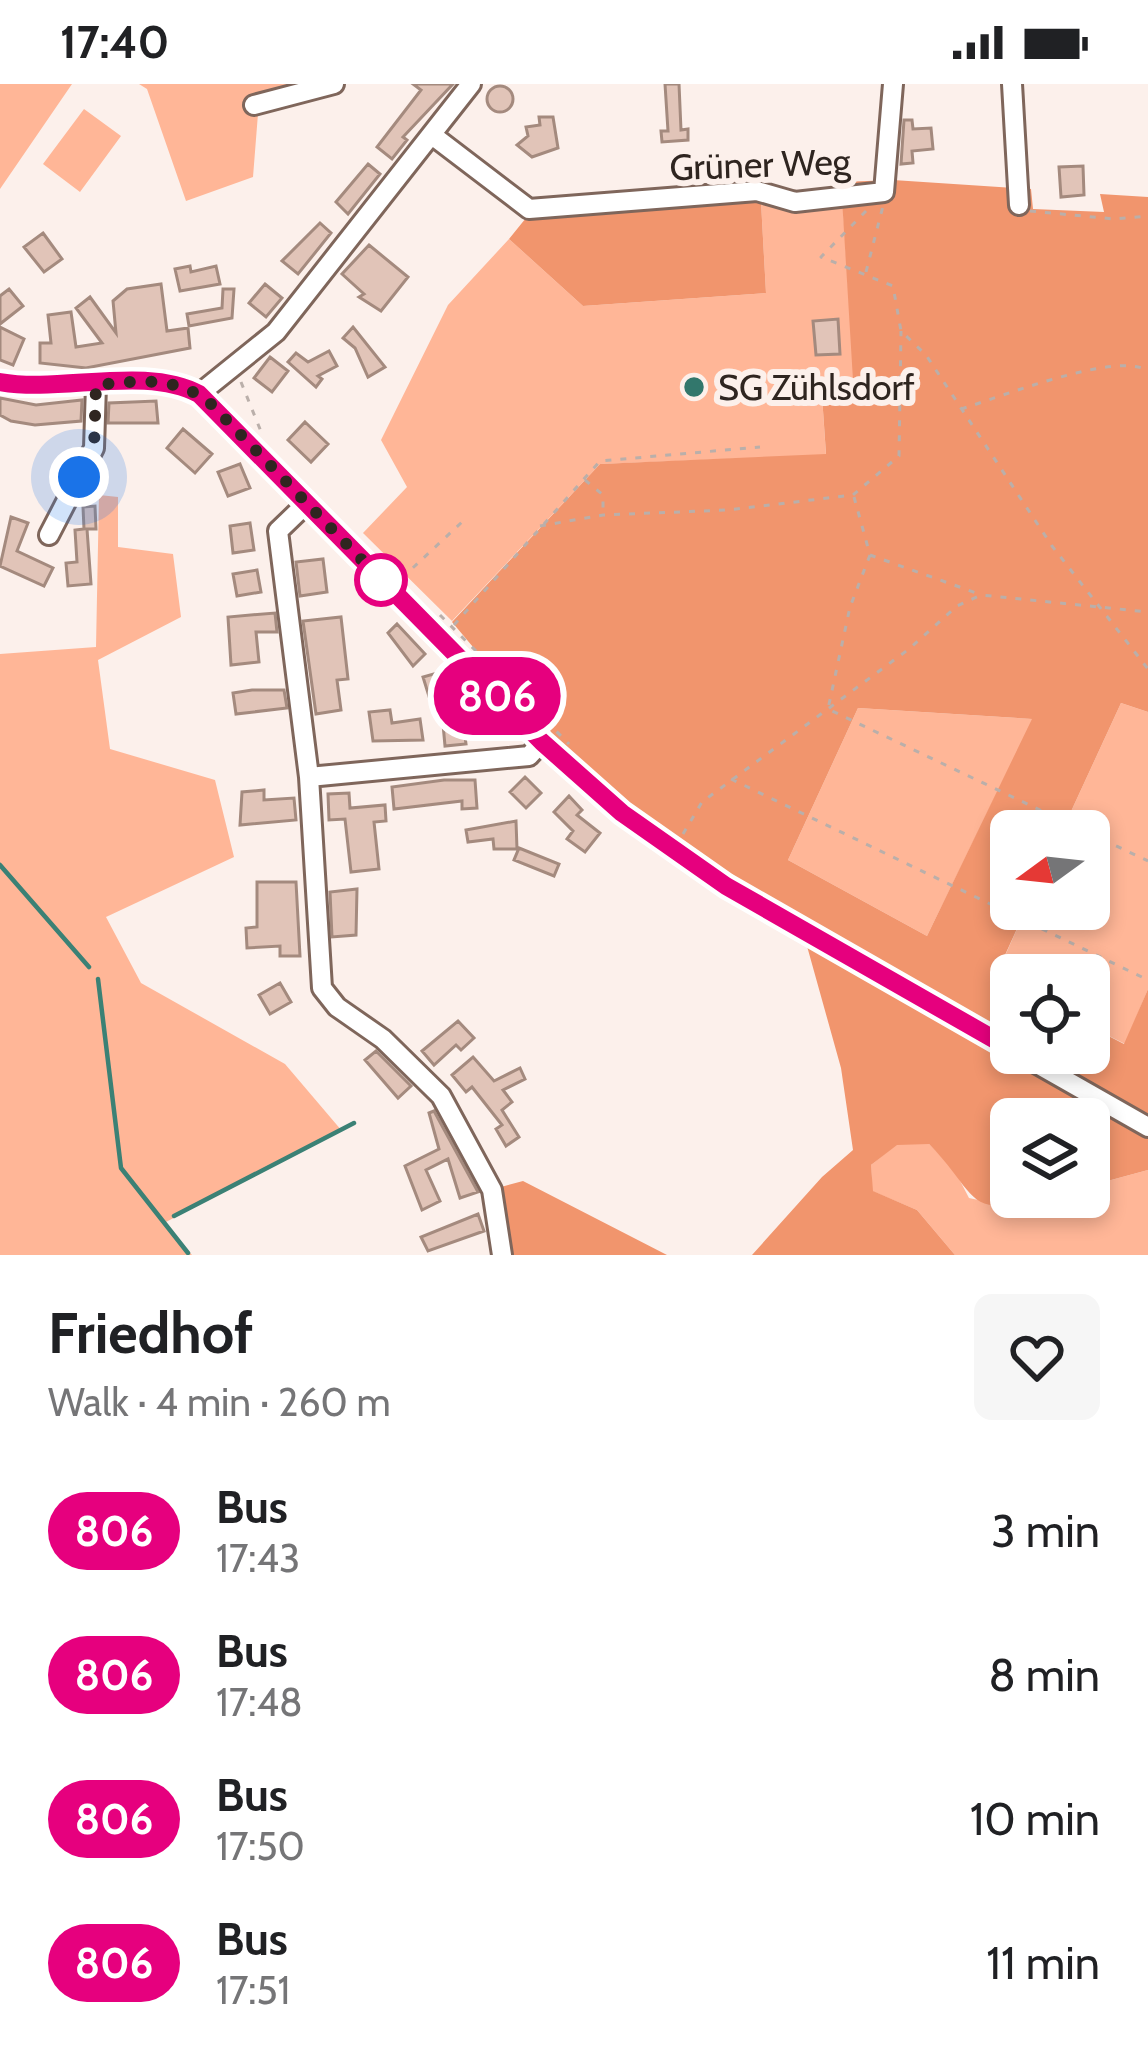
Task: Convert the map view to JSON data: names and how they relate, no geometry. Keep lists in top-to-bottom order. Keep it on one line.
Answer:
{"streets":{"street":["Grüner Weg"]},"places":["SG Zühlsdorf"],"lines":["bus line 806"],"north":"left","page":{"status":"17:40","on_map":"806","heading":["Friedhof","Walk · 4 min · 260 m"],"list":[{"mark":"806","name":"Bus","note":"17:43","value":"3 min"},{"mark":"806","name":"Bus","note":"17:48","value":"8 min"},{"mark":"806","name":"Bus","note":"17:50","value":"10 min"},{"mark":"806","name":"Bus","note":"17:51","value":"11 min"}]}}
